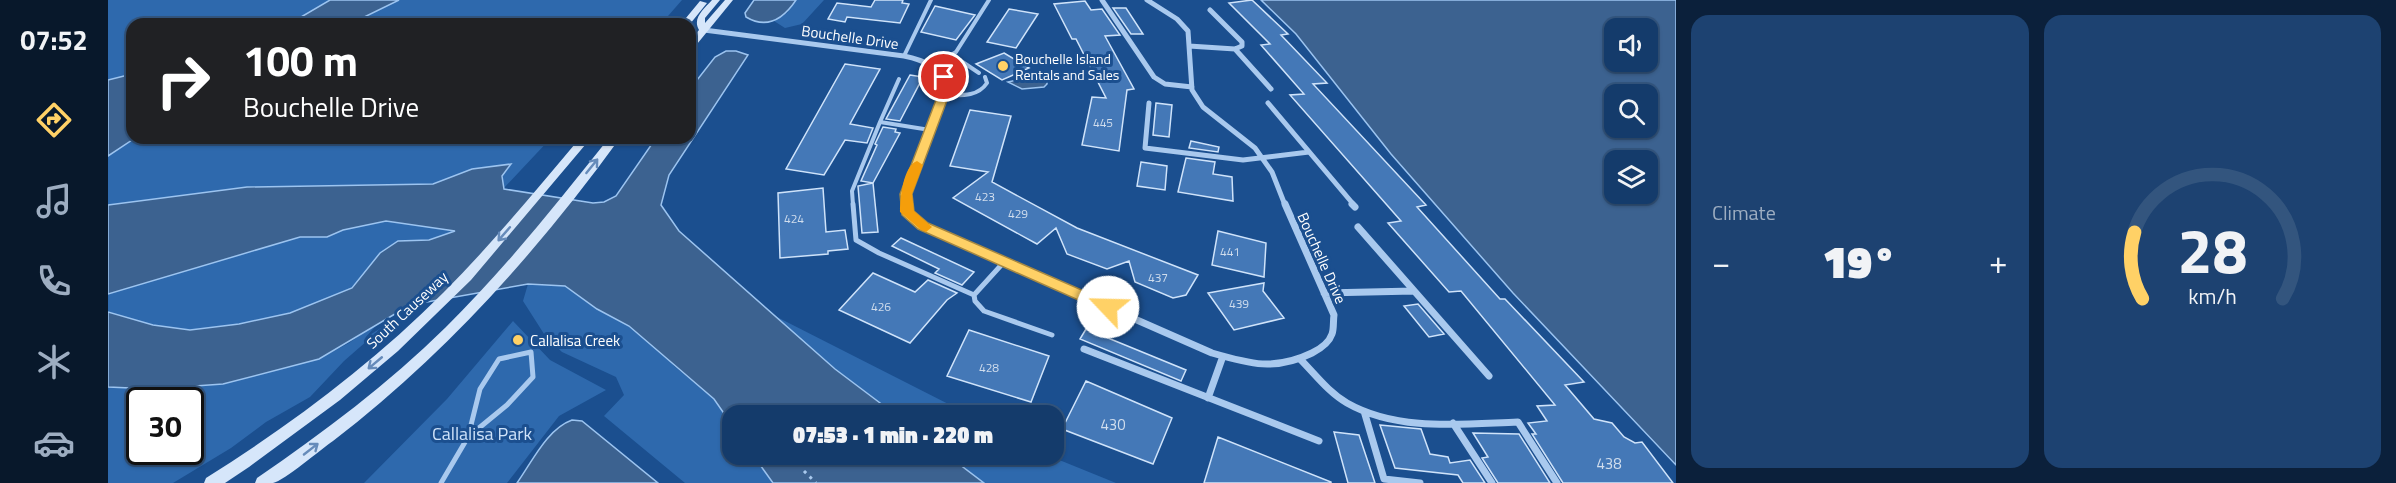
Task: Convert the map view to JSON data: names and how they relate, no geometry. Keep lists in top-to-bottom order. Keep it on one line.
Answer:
{"streets":{"main road":["South Causeway"],"street":["Bouchelle Drive"]},"parks":["Callalisa Park"],"places":["Bouchelle Island Rentals and Sales","Callalisa Creek"],"house_numbers":["445","423","429","424","441","437","439","426","428","430","438"],"page":{"tabs":"07:52","tile":"Climate","turn":["100 m","Bouchelle Drive"],"heat":["−","19°","+"],"limit":"30","trip":"07:53 · 1 min · 220 m","gauge":["28","km/h"]}}
